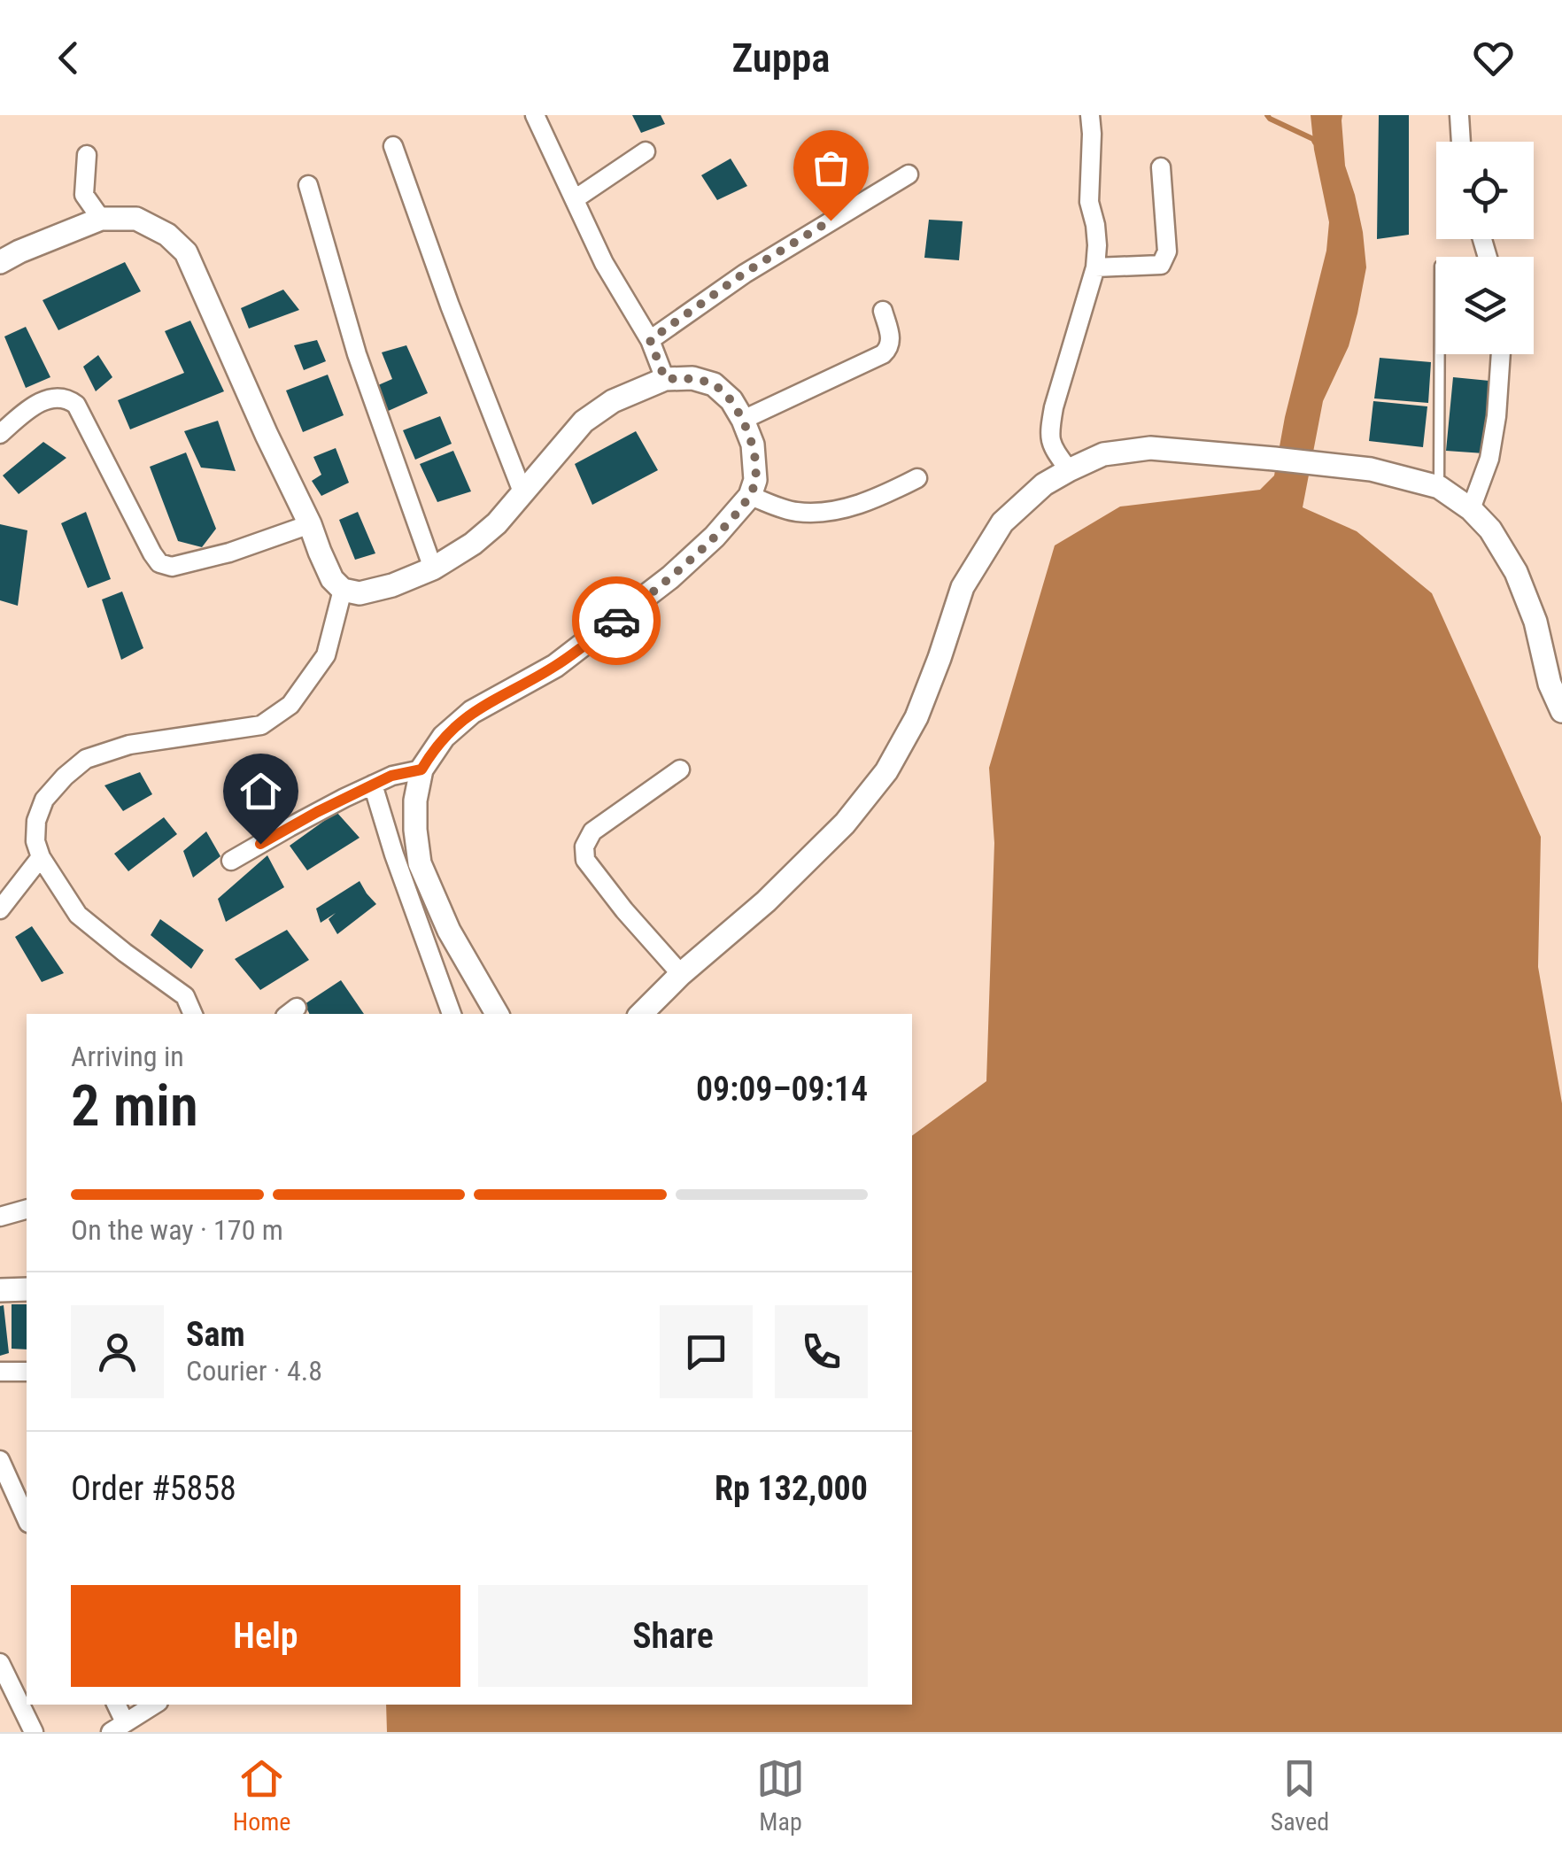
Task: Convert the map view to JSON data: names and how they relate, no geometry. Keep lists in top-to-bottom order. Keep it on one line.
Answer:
{"page":{"header":"Zuppa","heading":["2 min","Arriving in","09:09–09:14"],"panel":["Sam","Courier · 4.8","Order #5858","Rp 132,000"],"bar":"On the way · 170 m","buttons":["Help","Share"],"tabs":["Home","Map","Saved"]}}
